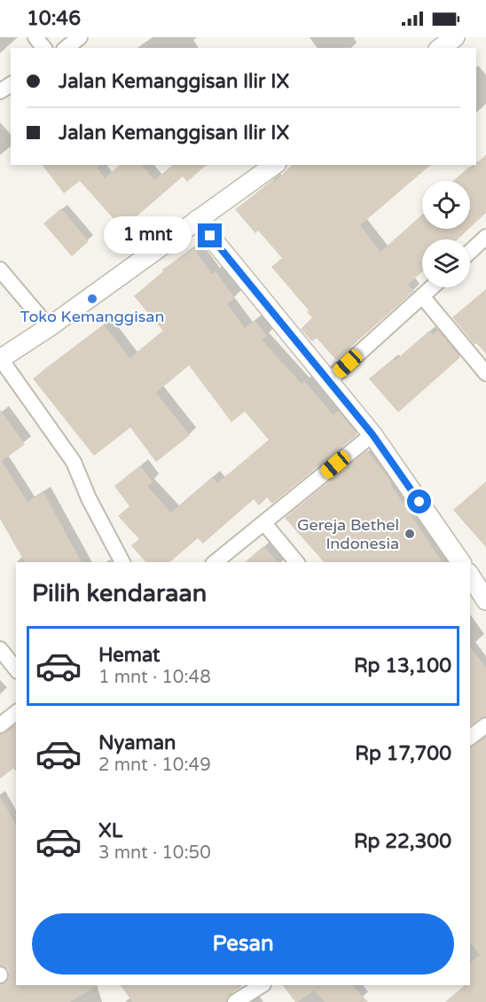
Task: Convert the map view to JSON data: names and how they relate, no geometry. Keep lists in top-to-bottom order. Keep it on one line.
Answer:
{"places":["Toko Kemanggisan","Gereja Bethel Indonesia"],"page":{"status":"10:46","banner":["Jalan Kemanggisan Ilir IX","Jalan Kemanggisan Ilir IX"],"bubble":"1 mnt","heading":"Pilih kendaraan","list":[{"name":"Hemat","note":"1 mnt · 10:48","value":"Rp 13,100"},{"name":"Nyaman","note":"2 mnt · 10:49","value":"Rp 17,700"},{"name":"XL","note":"3 mnt · 10:50","value":"Rp 22,300"}],"buttons":"Pesan"}}
